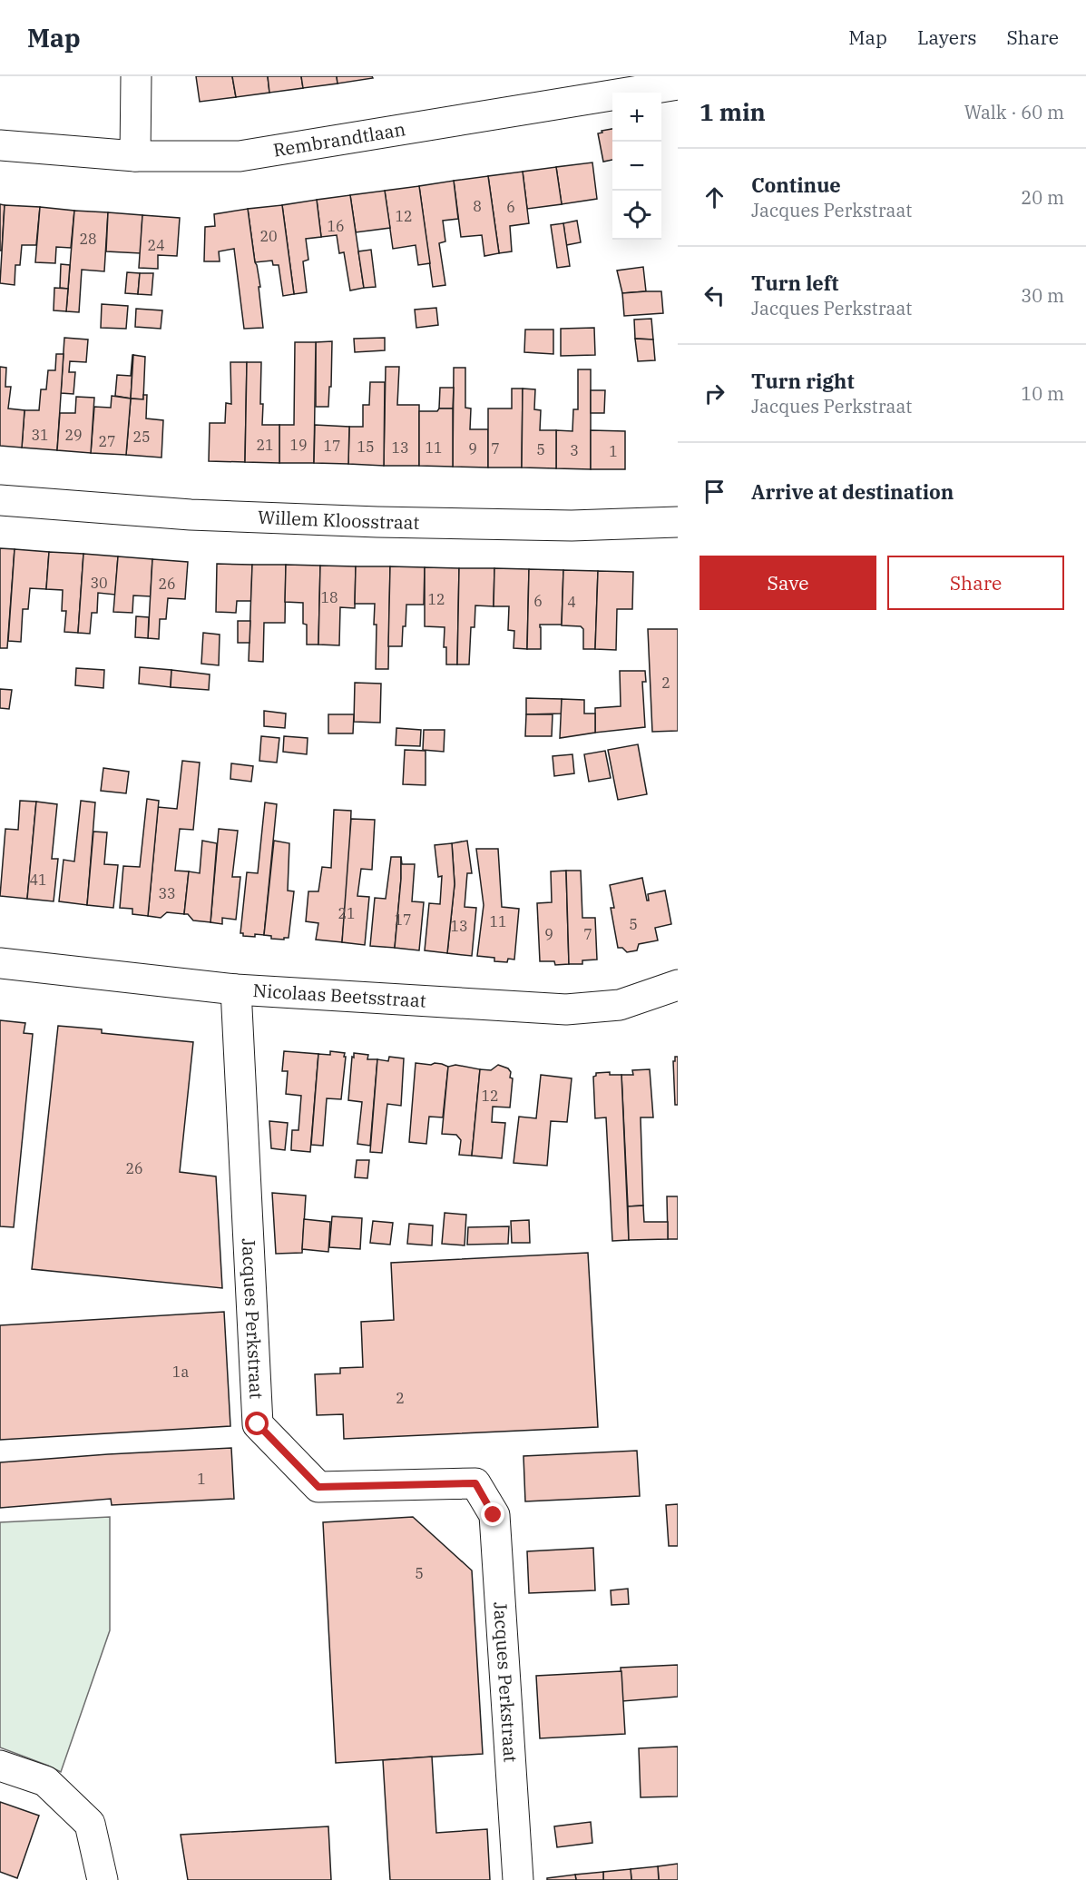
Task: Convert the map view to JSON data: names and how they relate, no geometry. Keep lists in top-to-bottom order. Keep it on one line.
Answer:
{"streets":{"street":["Rembrandtlaan","Willem Kloosstraat","Nicolaas Beetsstraat","Jacques Perkstraat"]},"crossings":[["Nicolaas Beetsstraat","Jacques Perkstraat"]],"house_numbers":["8","6","12","16","20","28","24","31","29","25","27","21","19","17","15","13","11","9","7","5","3","1","30","26","18","12","6","4","2","41","33","21","17","11","5","13","9","7","12","26","1a","2","1","5"],"page":{"header":"Map","nav":["Map","Layers","Share"],"heading":["1 min","Walk · 60 m"],"map_buttons":["+","−"],"list":[["Continue","Jacques Perkstraat","20 m"],["Turn left","Jacques Perkstraat","30 m"],["Turn right","Jacques Perkstraat","10 m"],"Arrive at destination"],"buttons":["Save","Share"]}}
